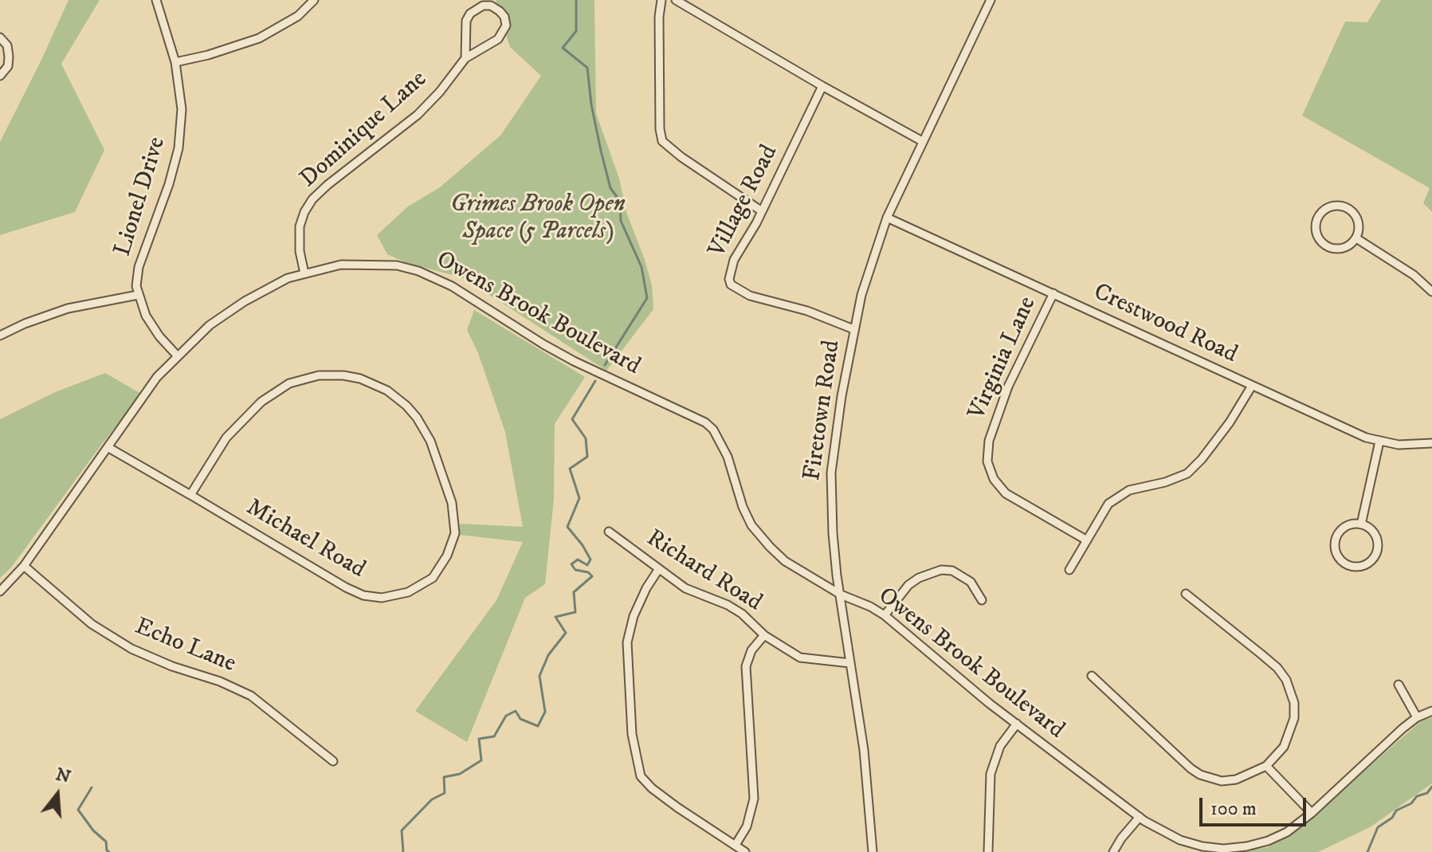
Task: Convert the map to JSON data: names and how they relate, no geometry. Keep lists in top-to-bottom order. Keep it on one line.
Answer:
{"streets":{"street":["Dominique Lane","Lionel Drive","Village Road","Owens Brook Boulevard","Crestwood Road","Virginia Lane","Firetown Road","Michael Road","Richard Road","Echo Lane"]},"crossings":[["Dominique Lane","Owens Brook Boulevard"],["Lionel Drive","Owens Brook Boulevard"],["Village Road","Firetown Road"],["Owens Brook Boulevard","Firetown Road"],["Owens Brook Boulevard","Michael Road"],["Owens Brook Boulevard","Echo Lane"],["Crestwood Road","Virginia Lane"],["Crestwood Road","Firetown Road"],["Firetown Road","Richard Road"]],"parks":["Grimes Brook Open Space (5 Parcels)"],"scale_bar":"100 m","north":"top"}
